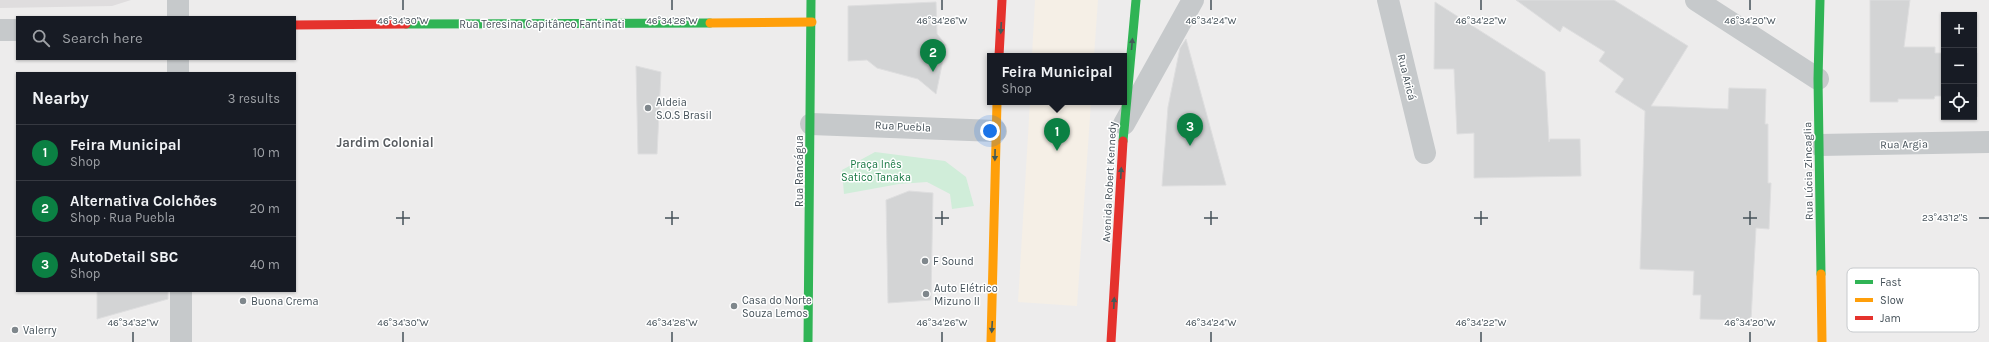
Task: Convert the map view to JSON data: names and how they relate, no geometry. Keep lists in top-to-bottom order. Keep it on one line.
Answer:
{"streets":{"street":["Rua Teresina Capitâneo Fantinati","Rua Aricá","Rua Puebla","Rua Argia","Rua Rancágua","Rua Lúcia Zincaglia","Avenida Robert Kennedy"]},"crossings":[["Rua Teresina Capitâneo Fantinati","Rua Rancágua"],["Rua Puebla","Rua Rancágua"],["Rua Argia","Rua Lúcia Zincaglia"]],"districts":["Jardim Colonial"],"parks":["Praça Inês Satico Tanaka"],"places":["Aldeia S.O.S Brasil","F Sound","Auto Elétrico Mizuno II","Buona Crema","Casa do Norte Souza Lemos","Valerry"],"legend":["Fast","Slow","Jam"],"page":{"map_buttons":["+","−"],"search":"Search here","pins":["2","3","1"],"popup":["Feira Municipal","Shop"],"heading":["Nearby","3 results"],"list":[{"mark":"1","name":"Feira Municipal","note":"Shop","value":"10 m"},{"mark":"2","name":"Alternativa Colchões","note":"Shop · Rua Puebla","value":"20 m"},{"mark":"3","name":"AutoDetail SBC","note":"Shop","value":"40 m"}]},"coordinates":["46°34'30\"W","46°34'28\"W","46°34'26\"W","46°34'24\"W","46°34'22\"W","46°34'20\"W","23°43'12\"S","46°34'32\"W"]}
